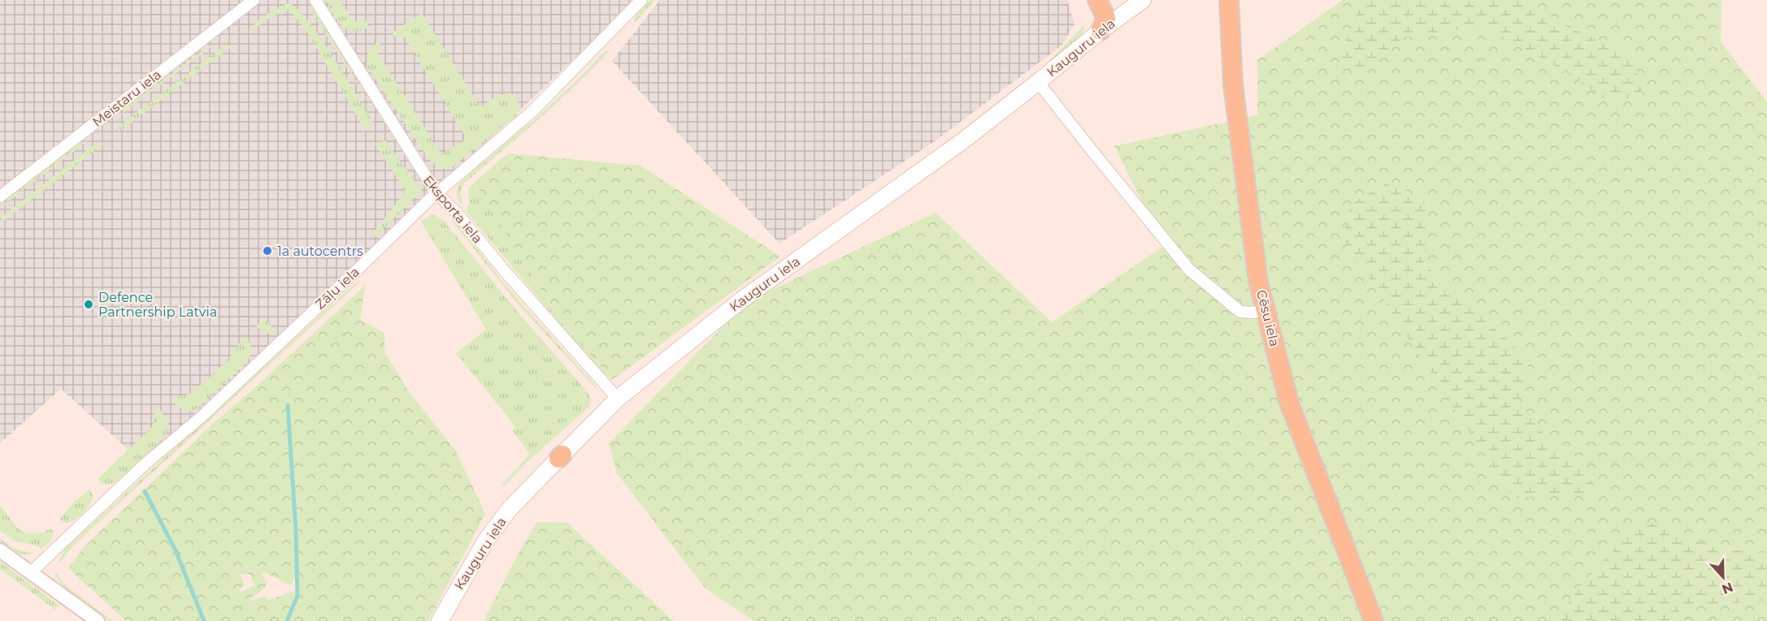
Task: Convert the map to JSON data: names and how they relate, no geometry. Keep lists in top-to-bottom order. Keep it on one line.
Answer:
{"streets":{"main road":["Kauguru iela","Cēsu iela"],"street":["Meistaru iela","Eksporta iela","Zāļu iela"]},"crossings":[["Kauguru iela","Eksporta iela"],["Eksporta iela","Zāļu iela"]],"places":["1a autocentrs","Defence Partnership Latvia"],"north":"bottom"}
